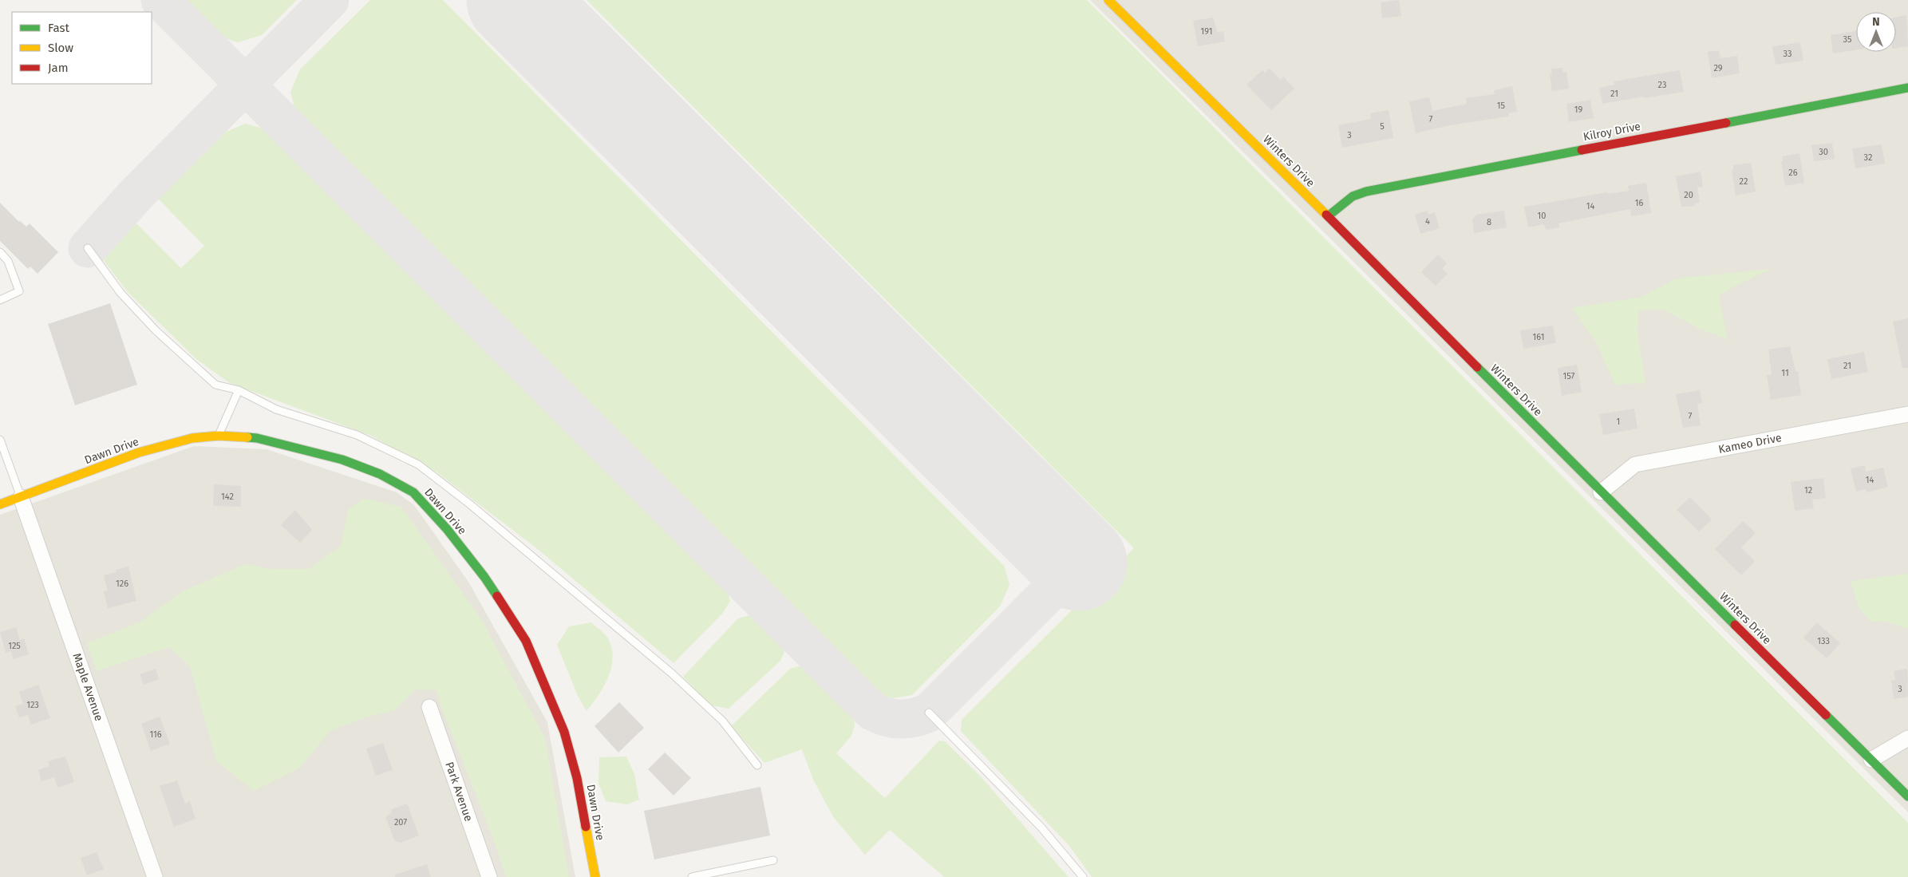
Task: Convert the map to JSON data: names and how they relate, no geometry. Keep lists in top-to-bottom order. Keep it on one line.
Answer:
{"streets":{"street":["Kilroy Drive","Winters Drive","Kameo Drive","Dawn Drive","Maple Avenue","Park Avenue"]},"crossings":[["Kilroy Drive","Winters Drive"],["Winters Drive","Kameo Drive"],["Dawn Drive","Maple Avenue"]],"house_numbers":["191","35","33","29","23","21","15","19","7","5","3","30","32","26","22","20","16","14","10","4","8","161","21","11","157","7","1","14","12","142","126","133","125","3","123","116","207"],"legend":["Fast","Slow","Jam"],"north":"top"}
